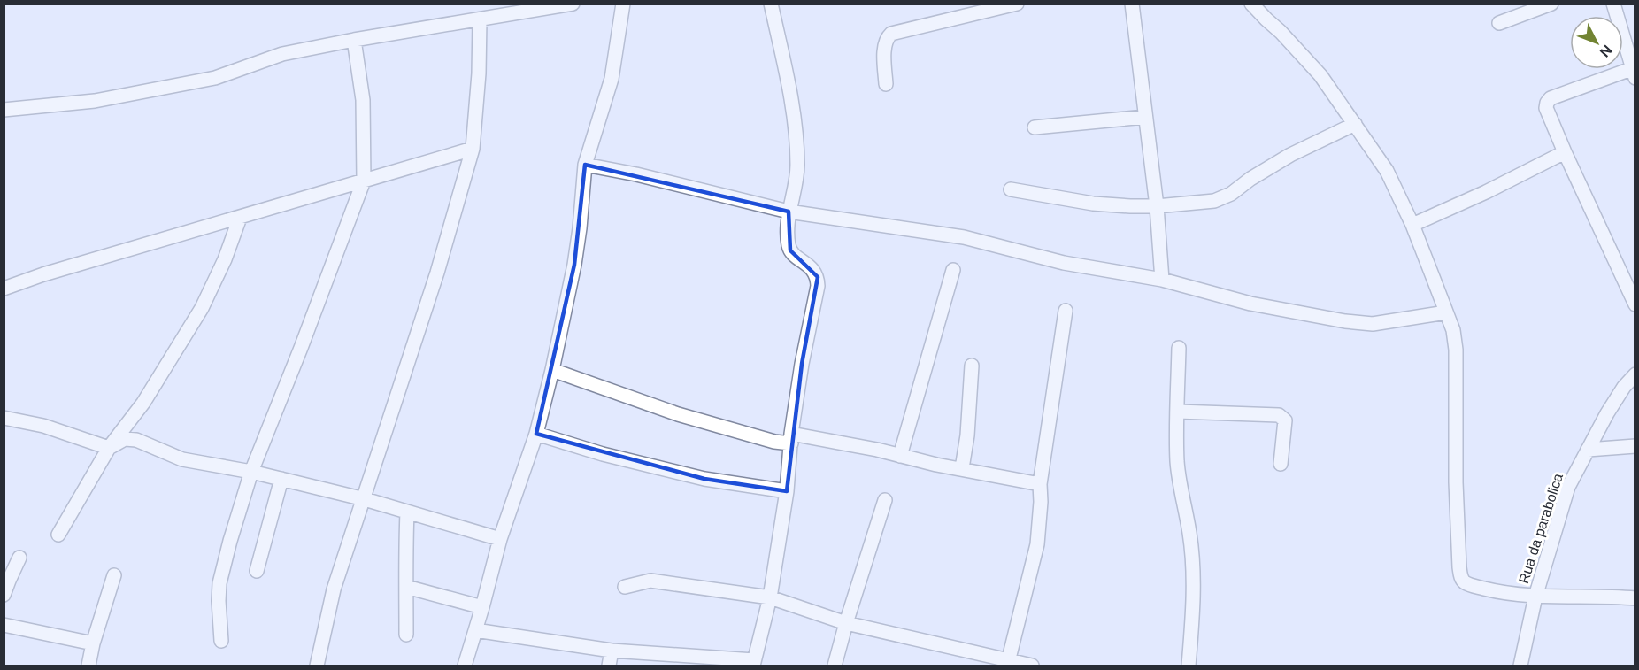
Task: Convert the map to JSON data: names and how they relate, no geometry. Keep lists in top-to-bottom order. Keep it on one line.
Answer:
{"streets":{"street":["Rua da parabolica"]},"north":"bottom right"}
